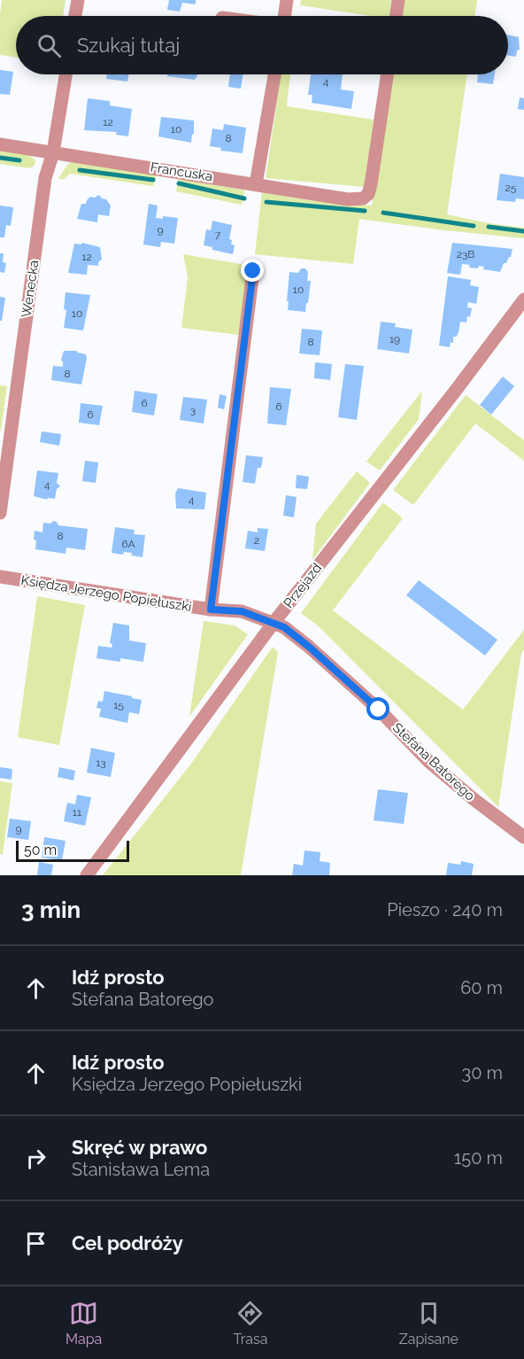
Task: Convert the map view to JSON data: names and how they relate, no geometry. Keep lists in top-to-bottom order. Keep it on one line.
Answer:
{"streets":{"street":["Francuska","Wenecka","Przejazd","Księdza Jerzego Popiełuszki","Stefana Batorego"]},"crossings":[["Francuska","Wenecka"],["Przejazd","Księdza Jerzego Popiełuszki"],["Przejazd","Stefana Batorego"],["Księdza Jerzego Popiełuszki","Stefana Batorego"]],"house_numbers":["4","12","10","8","25","9","7","23B","12","10","10","19","8","8","6","6","3","6","4","4","8","2","6A","15","13","11","9"],"scale_bar":"50 m","page":{"search":"Szukaj tutaj","scale":"50 m","heading":["3 min","Pieszo · 240 m"],"list":[["Idź prosto","Stefana Batorego","60 m"],["Idź prosto","Księdza Jerzego Popiełuszki","30 m"],["Skręć w prawo","Stanisława Lema","150 m"],"Cel podróży"],"nav":["Mapa","Trasa","Zapisane"]}}
